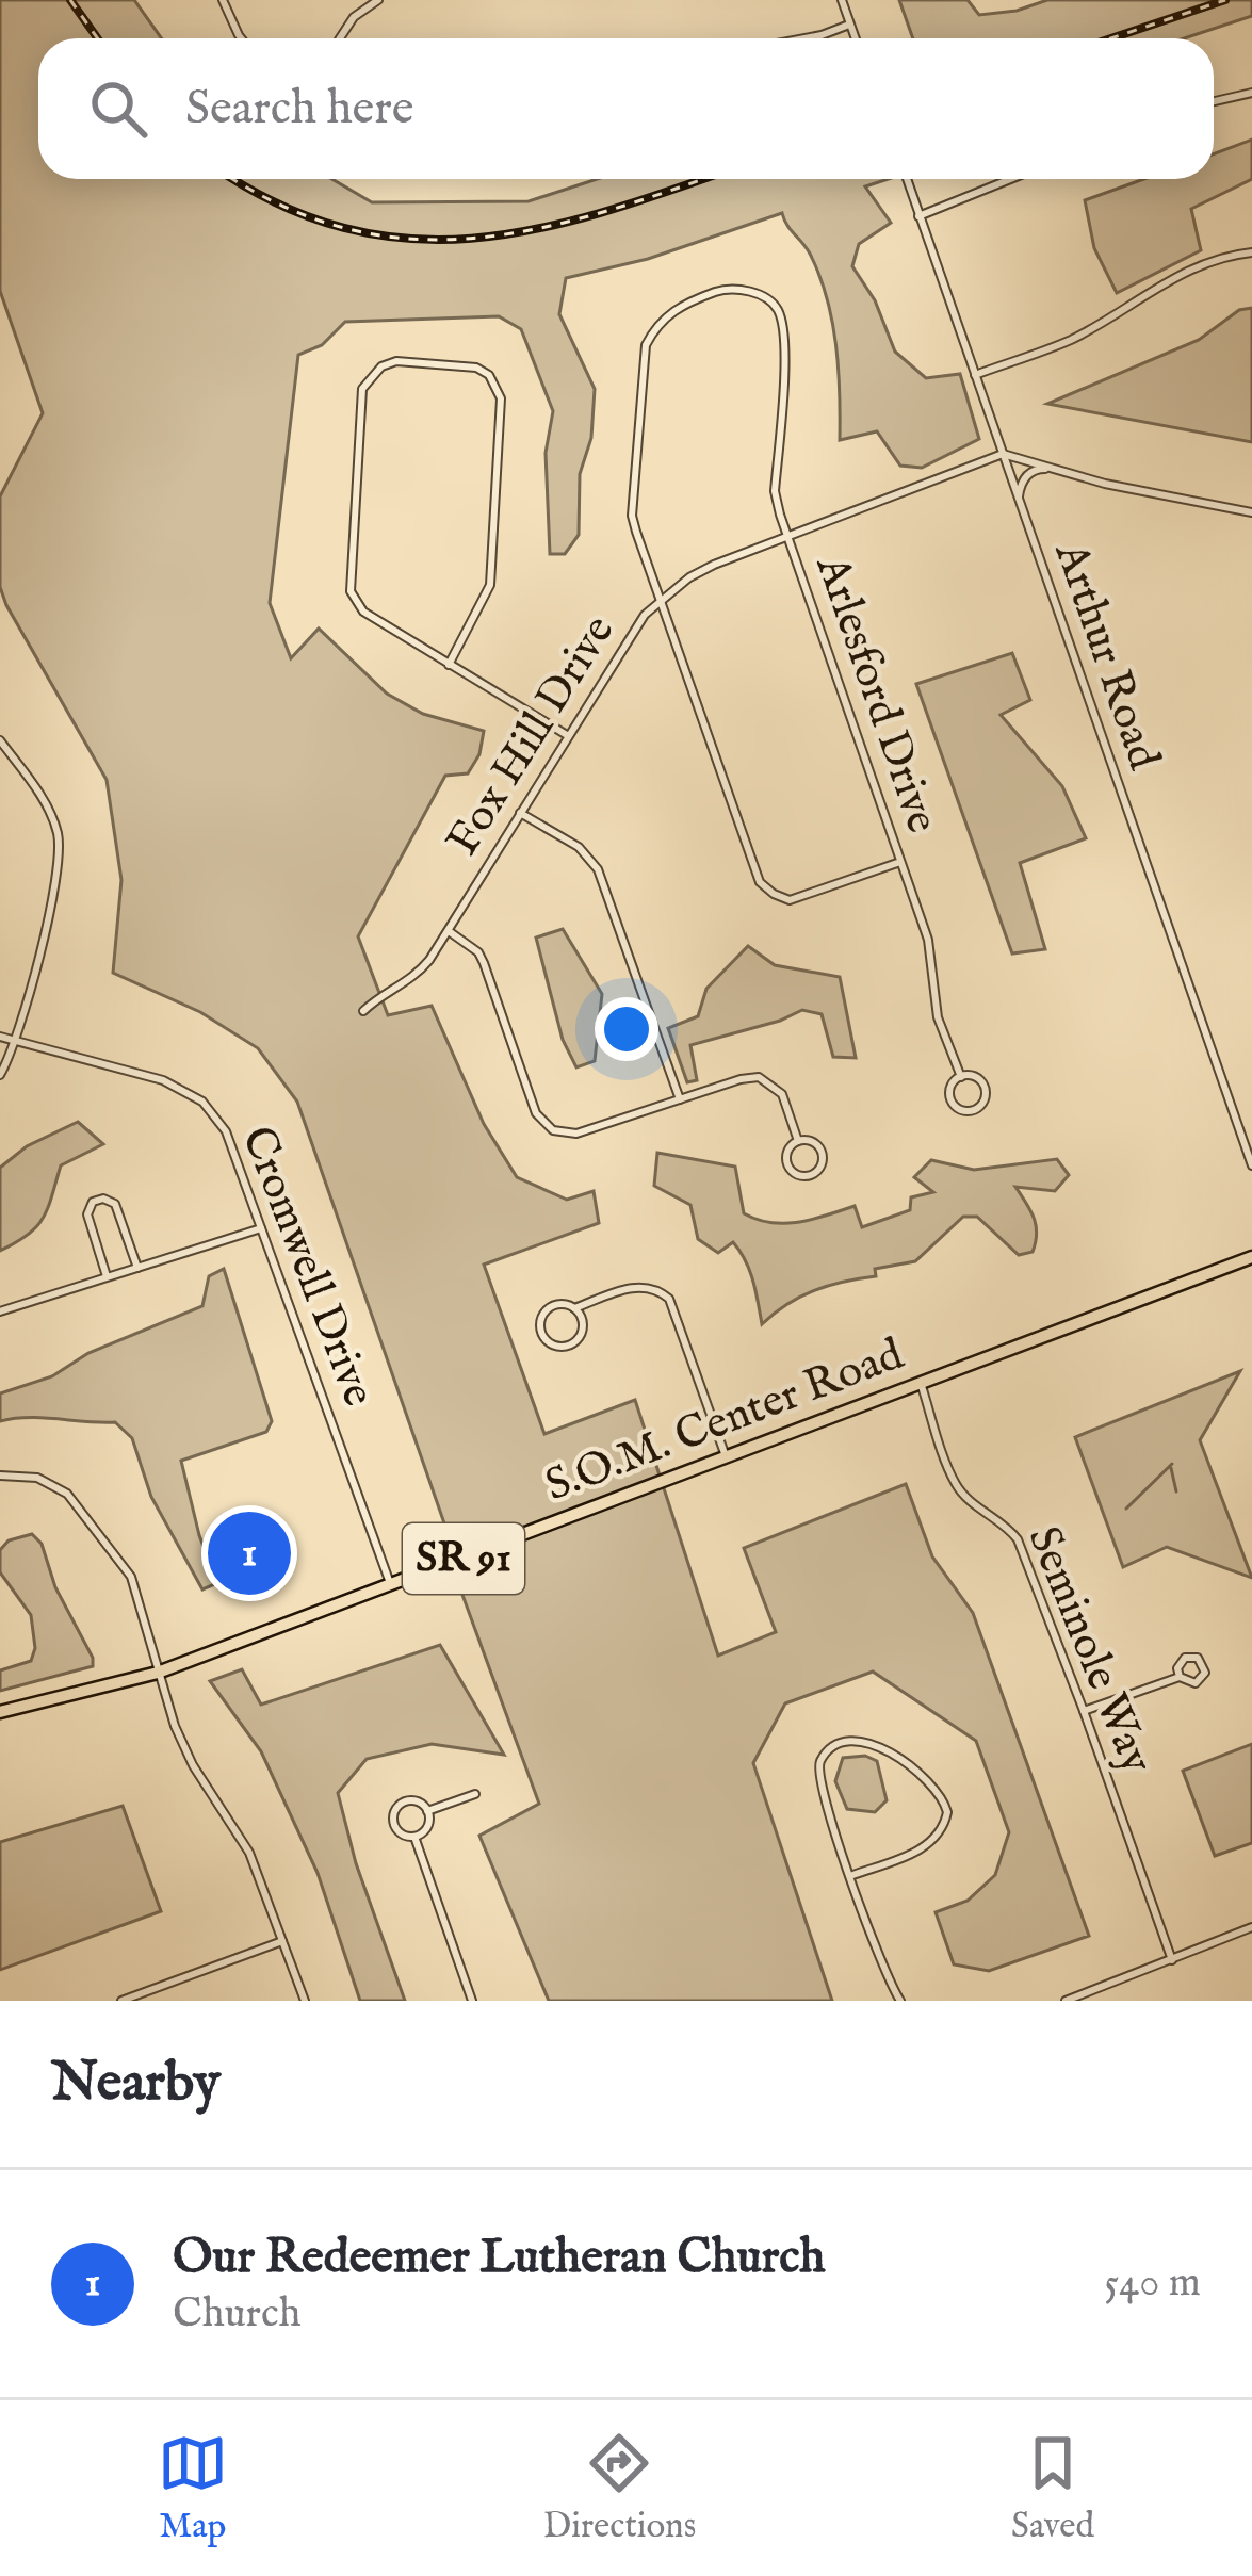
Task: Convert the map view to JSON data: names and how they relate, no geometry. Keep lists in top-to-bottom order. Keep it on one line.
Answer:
{"streets":{"main road":["S.O.M. Center Road","SR 91"],"street":["Arthur Road","Arlesford Drive","Fox Hill Drive","Cromwell Drive","Seminole Way"]},"crossings":[["Arthur Road","Fox Hill Drive"],["Arlesford Drive","Fox Hill Drive"],["Cromwell Drive","S.O.M. Center Road"],["S.O.M. Center Road","Seminole Way"]],"page":{"search":"Search here","pins":"1","heading":"Nearby","list":[{"mark":"1","name":"Our Redeemer Lutheran Church","note":"Church","value":"540 m"}],"nav":["Map","Directions","Saved"]}}
